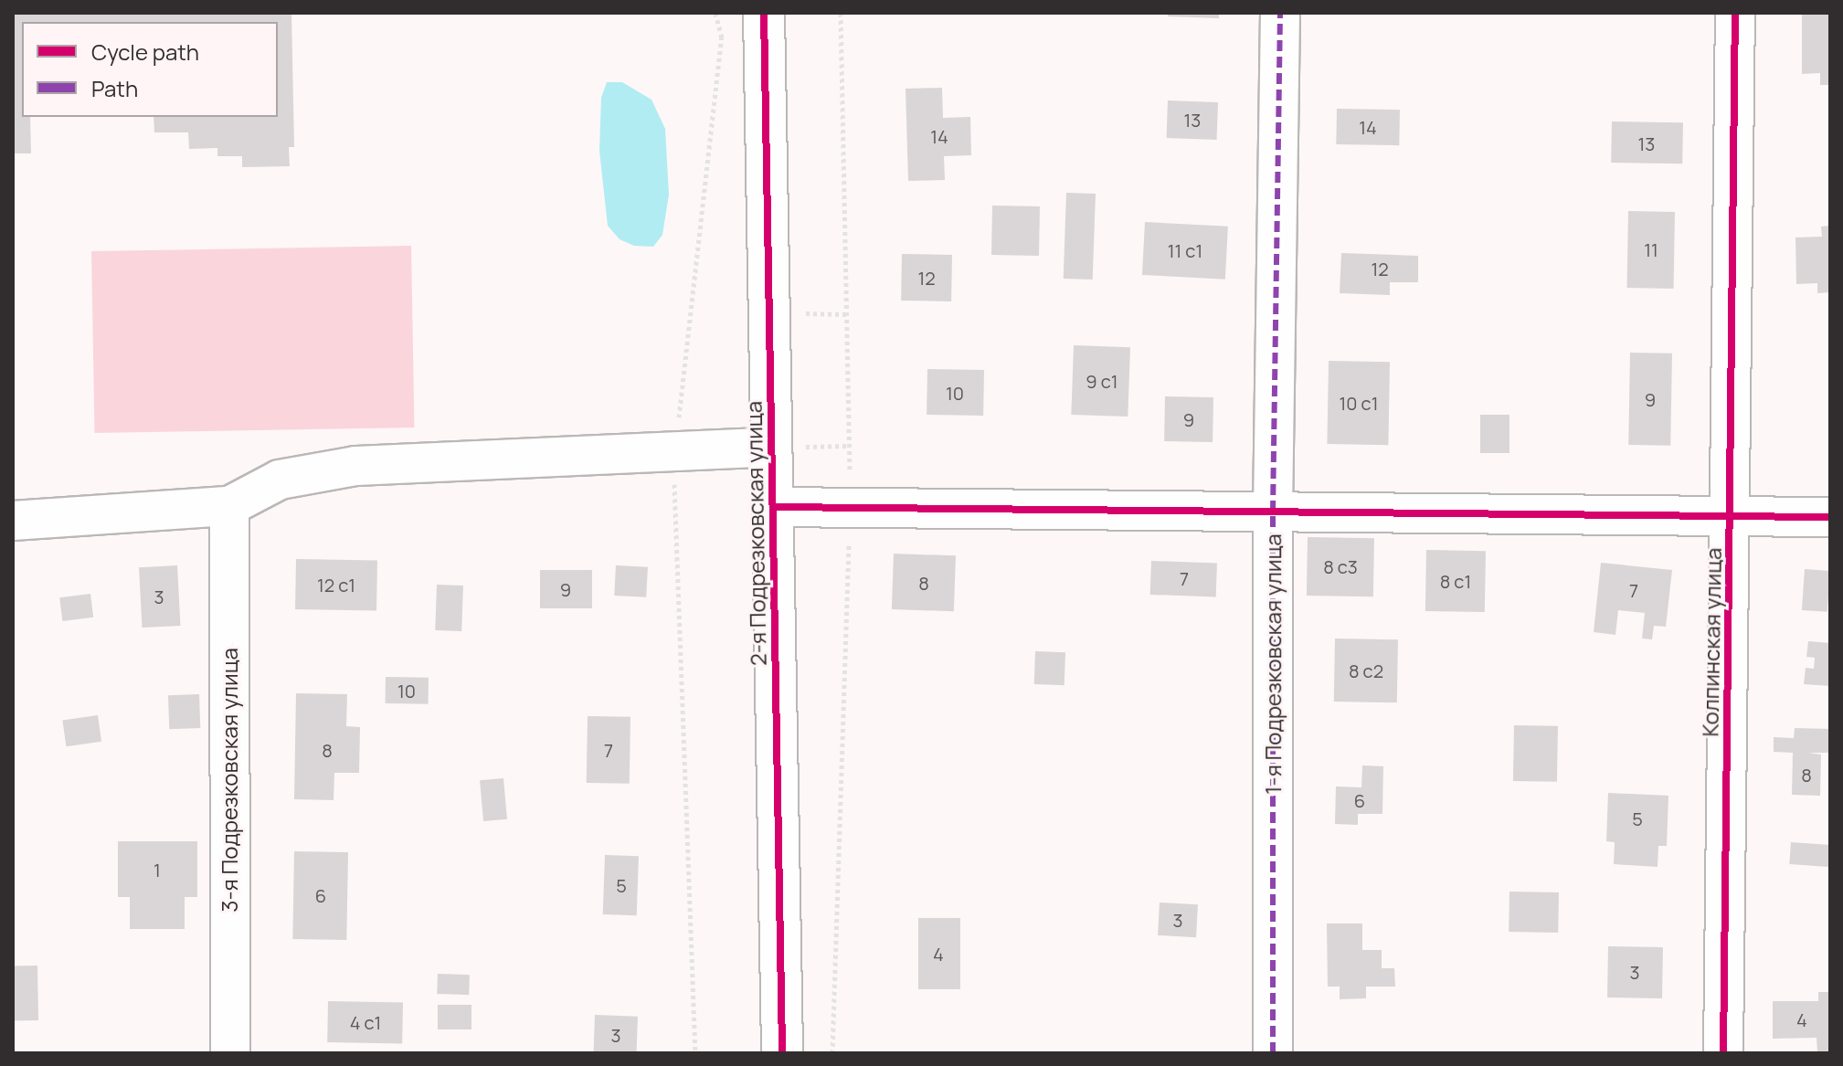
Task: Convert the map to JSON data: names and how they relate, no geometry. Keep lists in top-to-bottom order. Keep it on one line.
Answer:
{"streets":{"street":["2-я Подрезковская улица","Колпинская улица","1-я Подрезковская улица","3-я Подрезковская улица"]},"house_numbers":["13","14","14","13","11","11 с1","12","12","9 с1","10","9","10 с1","9","8 с3","7","8 с1","8","12 с1","9","7","3","8 с2","10","8","7","8","6","5","1","5","6","3","4","3","4","4 с1","3"],"legend":["Cycle path","Path"]}
